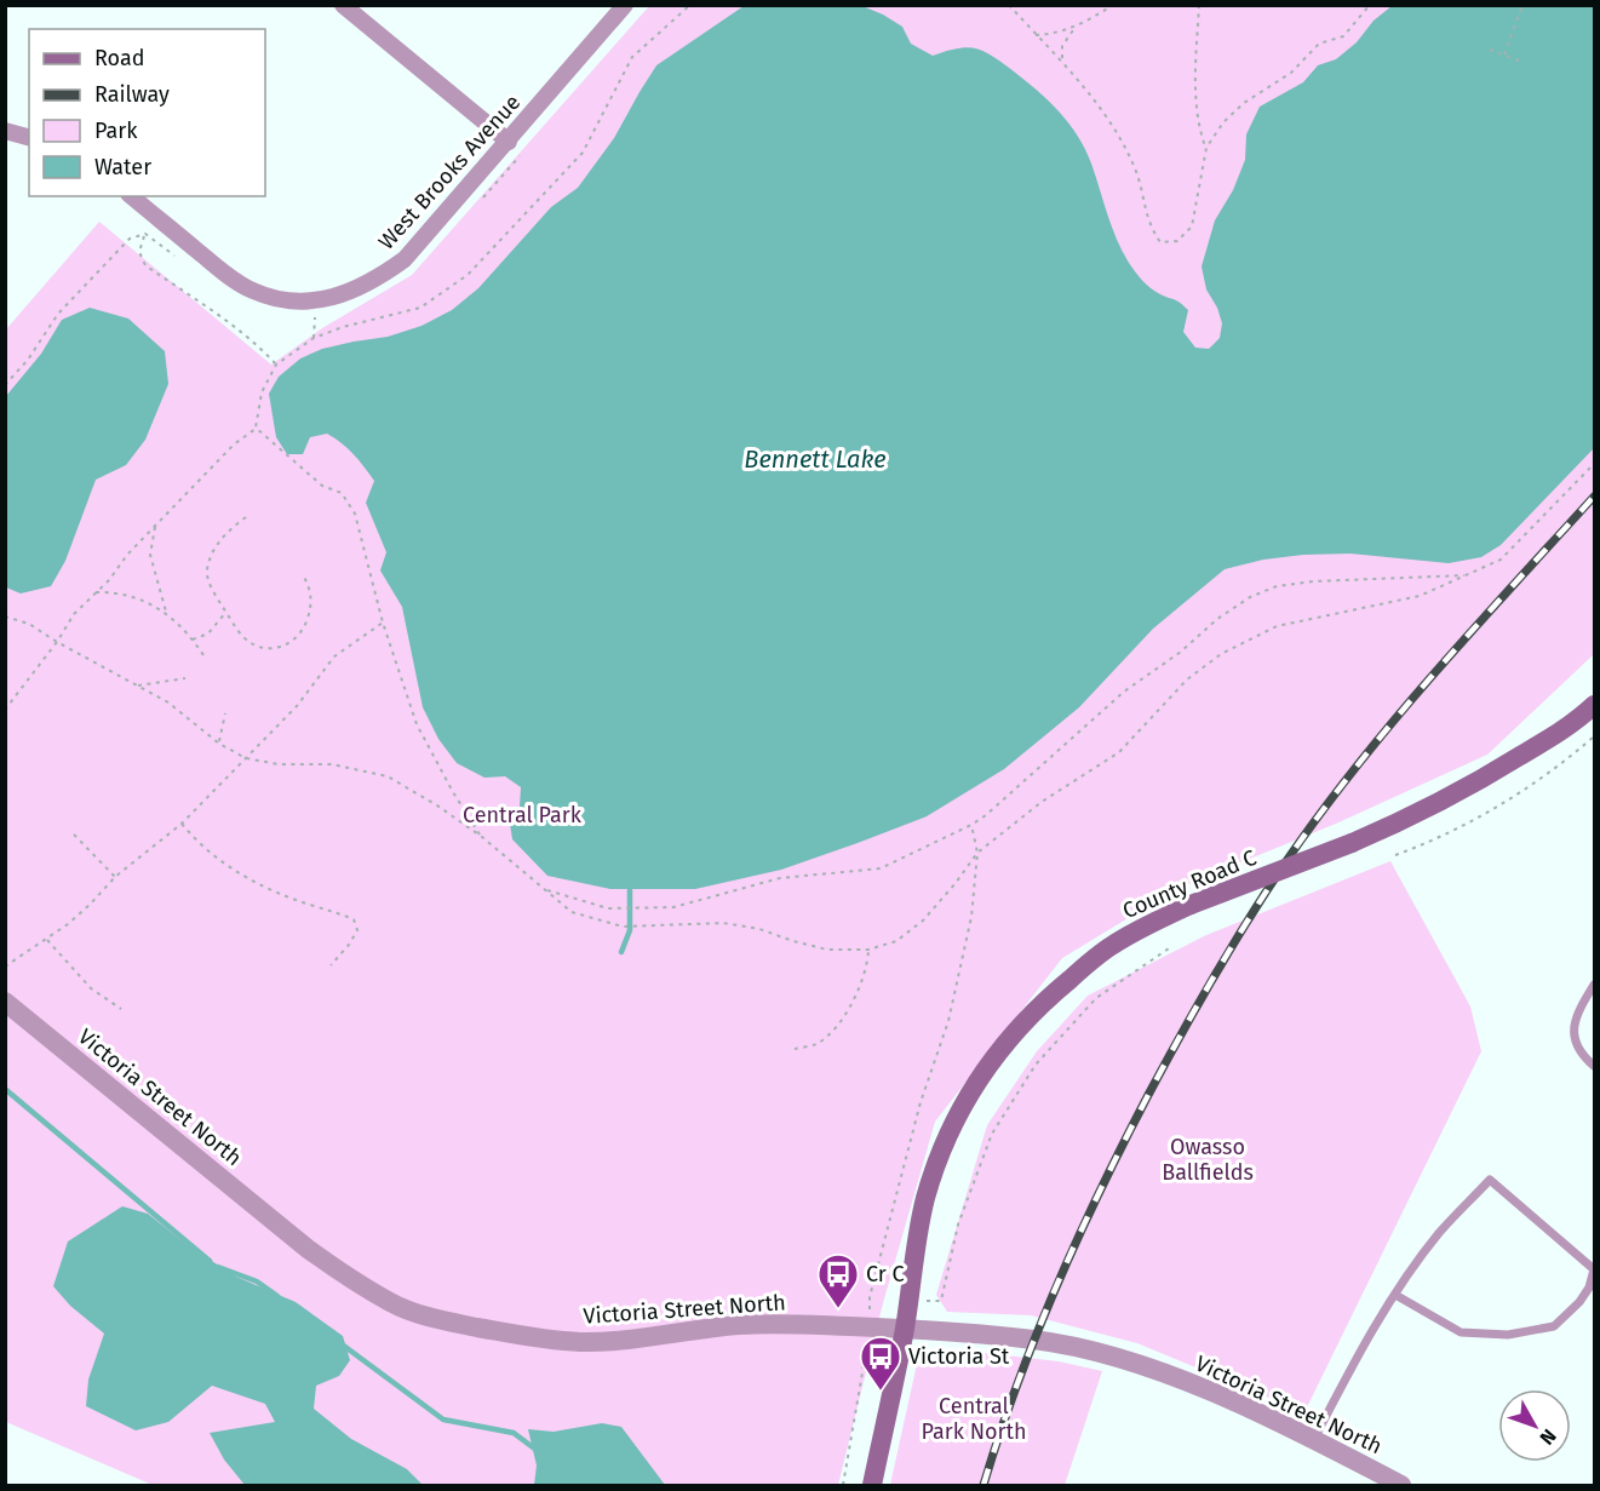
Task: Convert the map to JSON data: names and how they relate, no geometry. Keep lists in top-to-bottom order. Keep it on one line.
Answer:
{"streets":{"main road":["County Road C"],"street":["West Brooks Avenue","Victoria Street North"]},"crossings":[["County Road C","Victoria Street North"]],"water":["Bennett Lake"],"parks":["Central Park","Owasso Ballfields","Central Park North"],"places":{"bus stop":["Cr C","Victoria St"]},"legend":["Road","Railway","Park","Water"],"north":"bottom right"}
